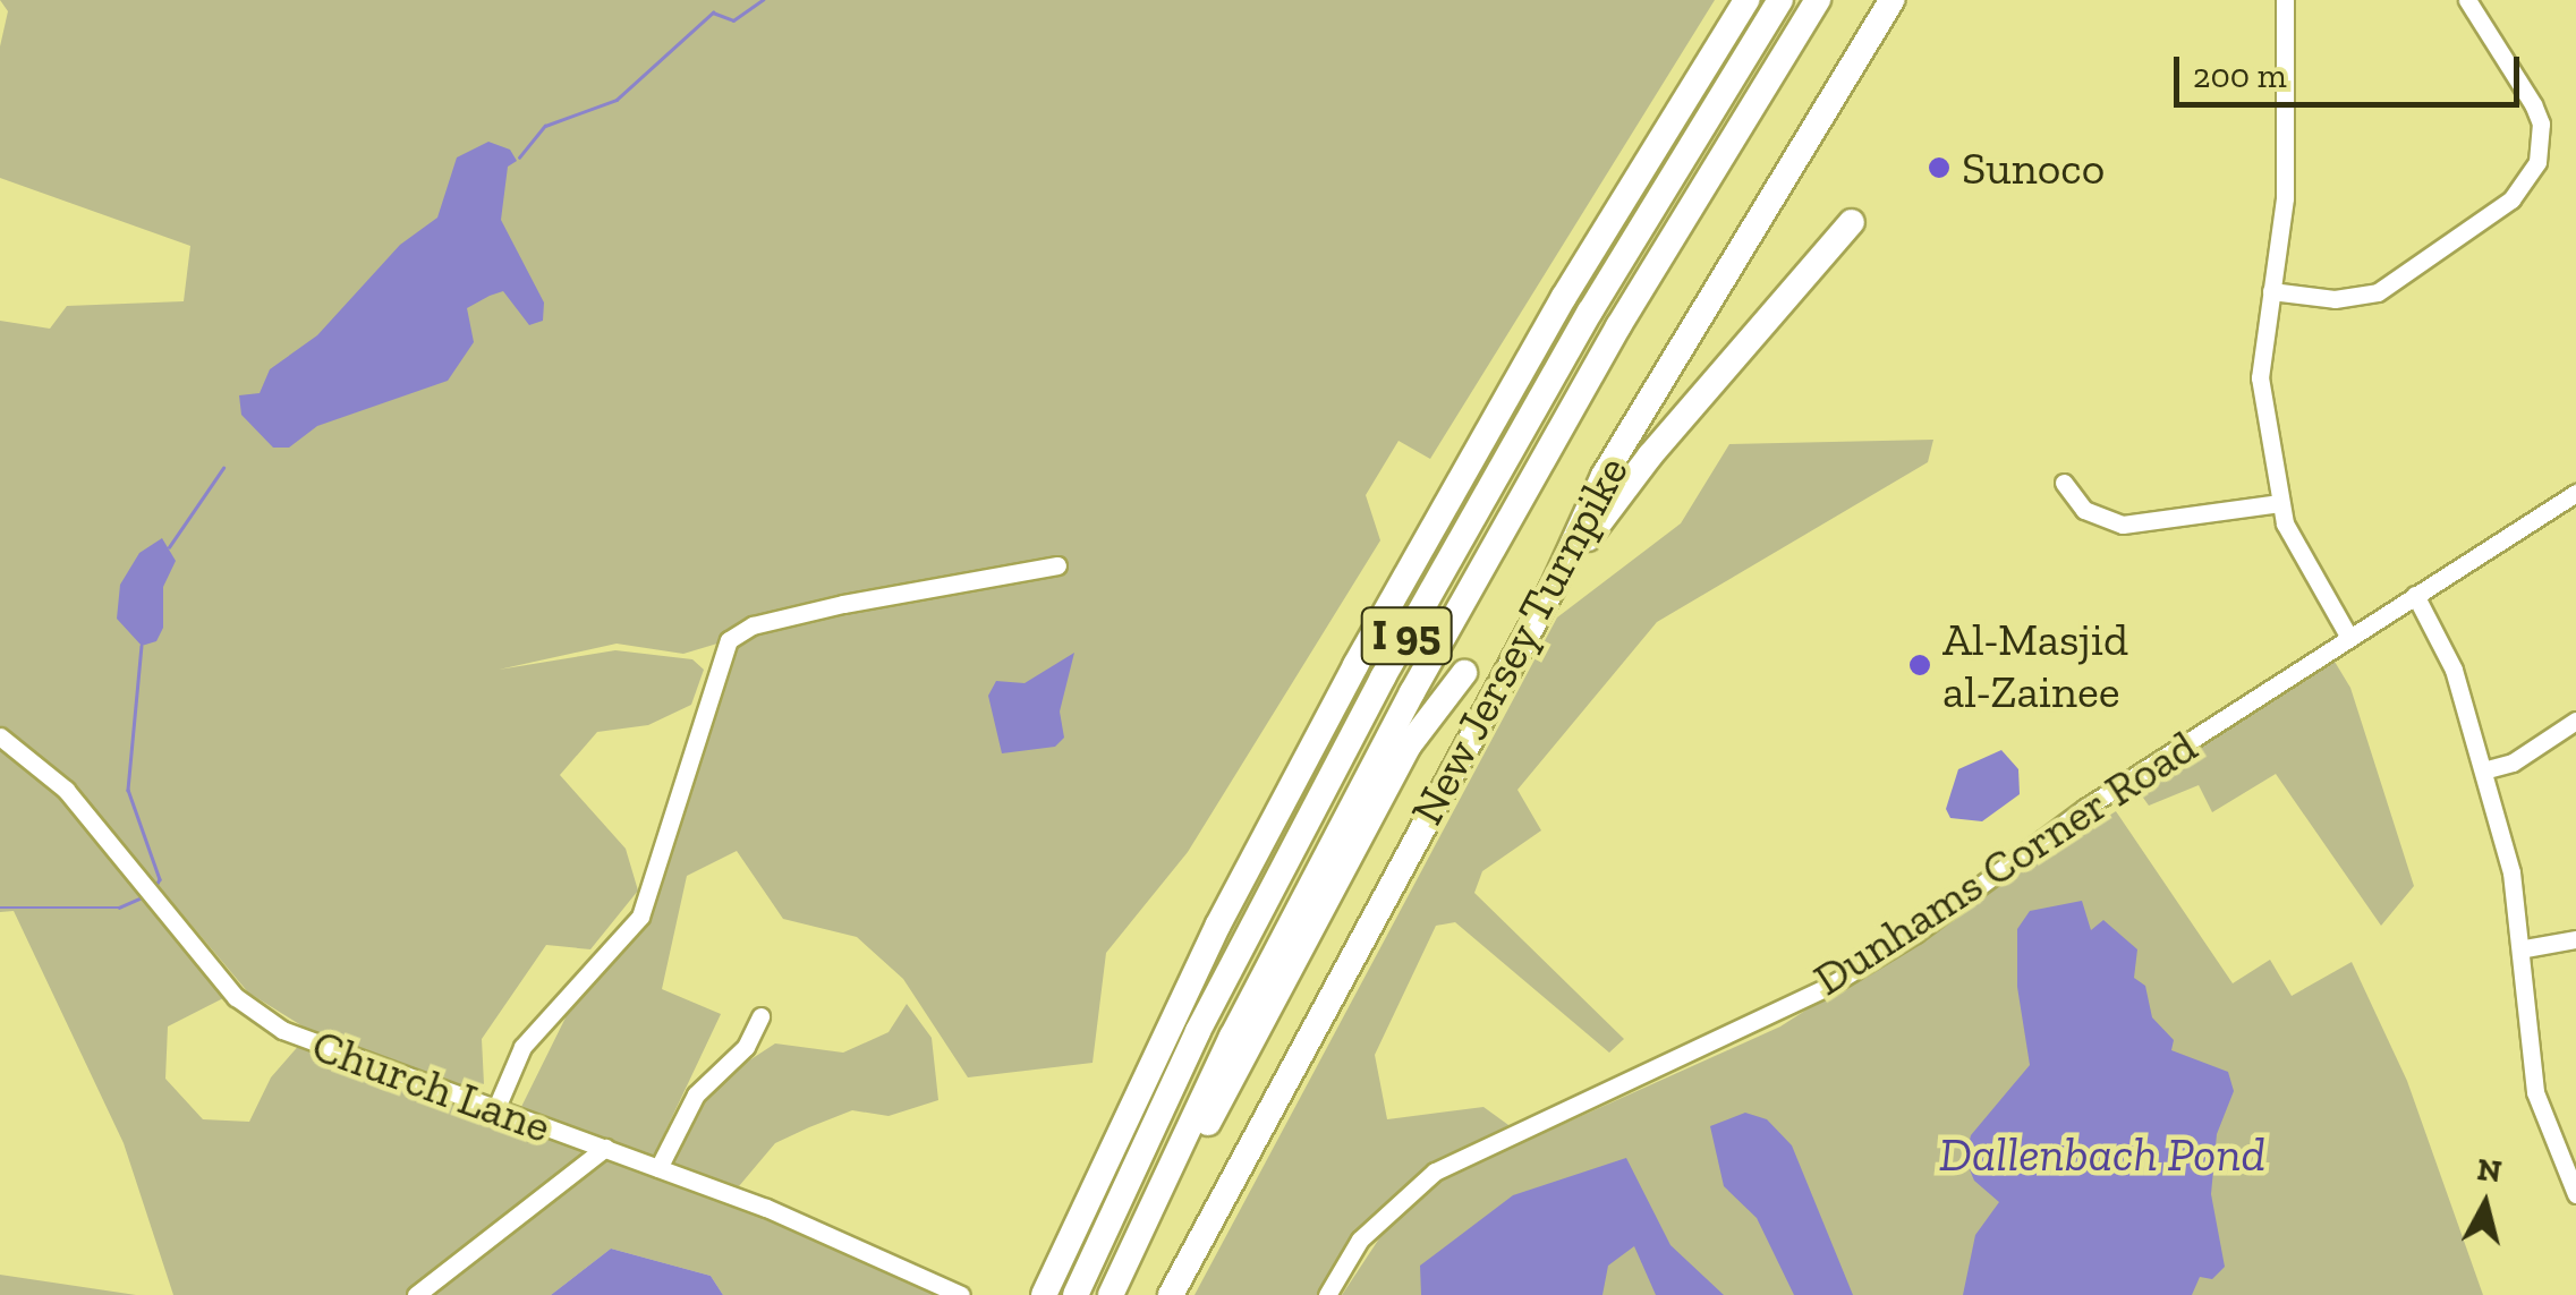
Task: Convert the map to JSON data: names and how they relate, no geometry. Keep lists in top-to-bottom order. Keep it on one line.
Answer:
{"streets":{"highway":["I 95","New Jersey Turnpike"],"street":["Dunhams Corner Road","Church Lane"]},"water":["Dallenbach Pond"],"places":["Sunoco","Al-Masjid al-Zainee"],"scale_bar":"200 m","north":"top"}
